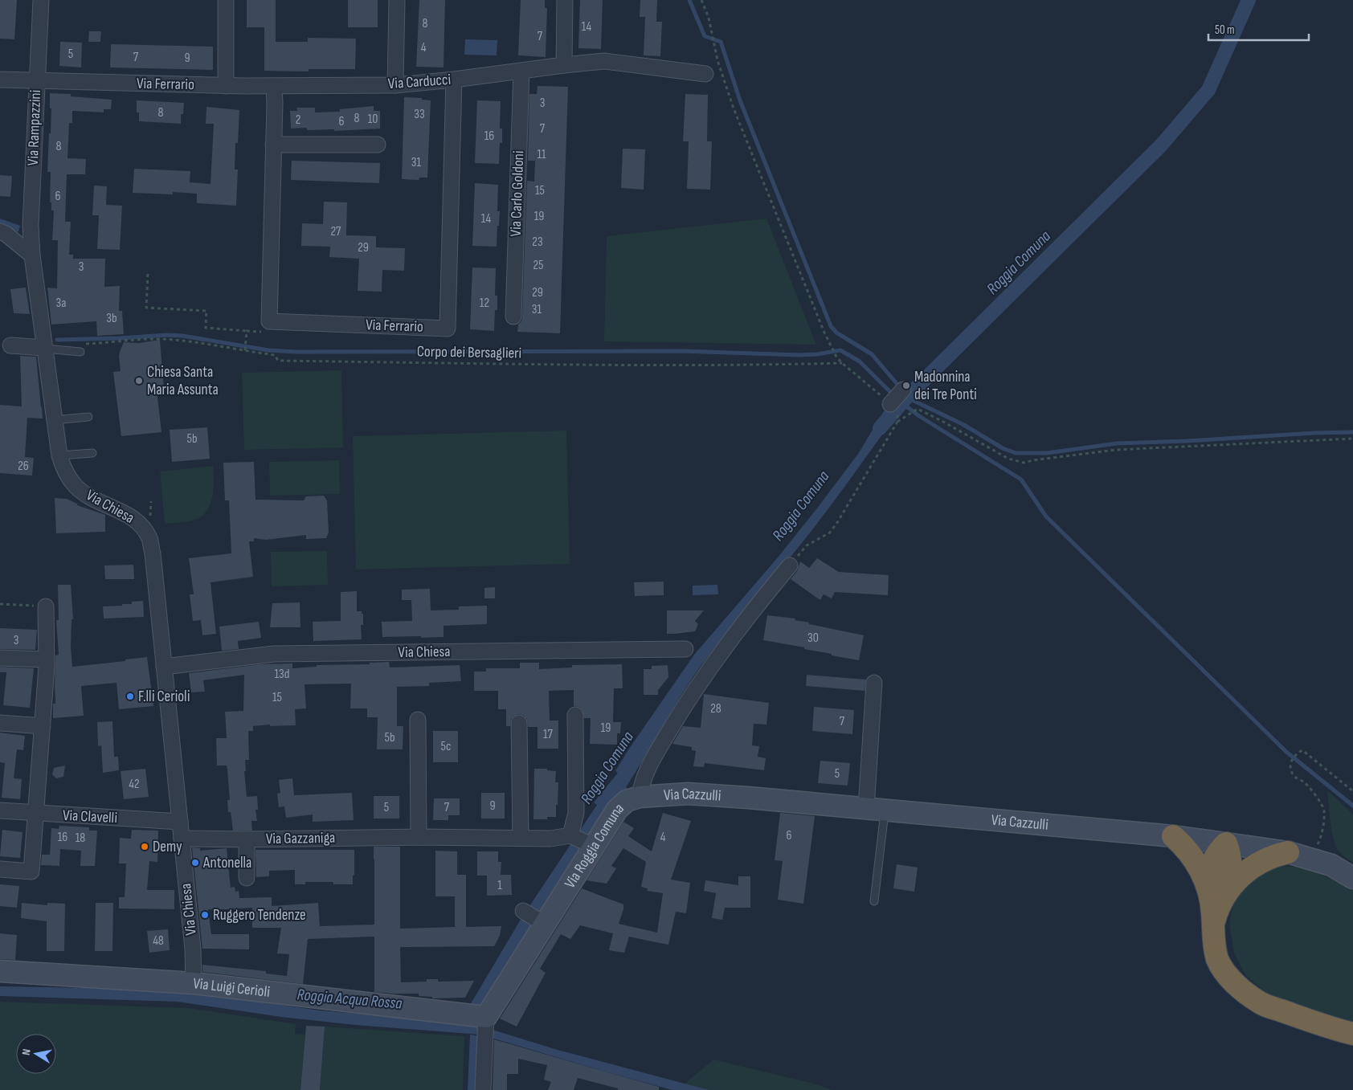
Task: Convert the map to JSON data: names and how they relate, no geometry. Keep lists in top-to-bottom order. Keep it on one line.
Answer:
{"streets":{"street":["Via Carducci","Via Ferrario","Via Rampazzini","Via Carlo Goldoni","Via Chiesa","Via Cazzulli","Via Clavelli","Via Gazzaniga","Via Roggia Comuna","Via Luigi Cerioli"],"path":["Corpo dei Bersaglieri"]},"crossings":[["Via Carducci","Via Ferrario"],["Via Carducci","Via Carlo Goldoni"],["Via Ferrario","Via Rampazzini"],["Via Rampazzini","Via Chiesa"],["Via Chiesa","Via Clavelli"],["Via Chiesa","Via Gazzaniga"],["Via Chiesa","Via Luigi Cerioli"],["Via Cazzulli","Via Roggia Comuna"],["Via Roggia Comuna","Via Luigi Cerioli"]],"water":["Roggia Comuna","Roggia Acqua Rossa"],"places":["Chiesa Santa Maria Assunta","Madonnina dei Tre Ponti","F.lli Cerioli","Demy","Antonella","Ruggero Tendenze"],"house_numbers":["8","14","7","4","5","7","9","3","8","33","8","10","2","6","7","16","8","11","31","15","6","19","14","27","23","29","25","3","29","3a","12","31","3b","5b","26","30","3","13d","15","28","7","19","17","5b","5c","5","42","9","5","7","6","16","4","18","1","48"],"scale_bar":"50 m","north":"left"}
